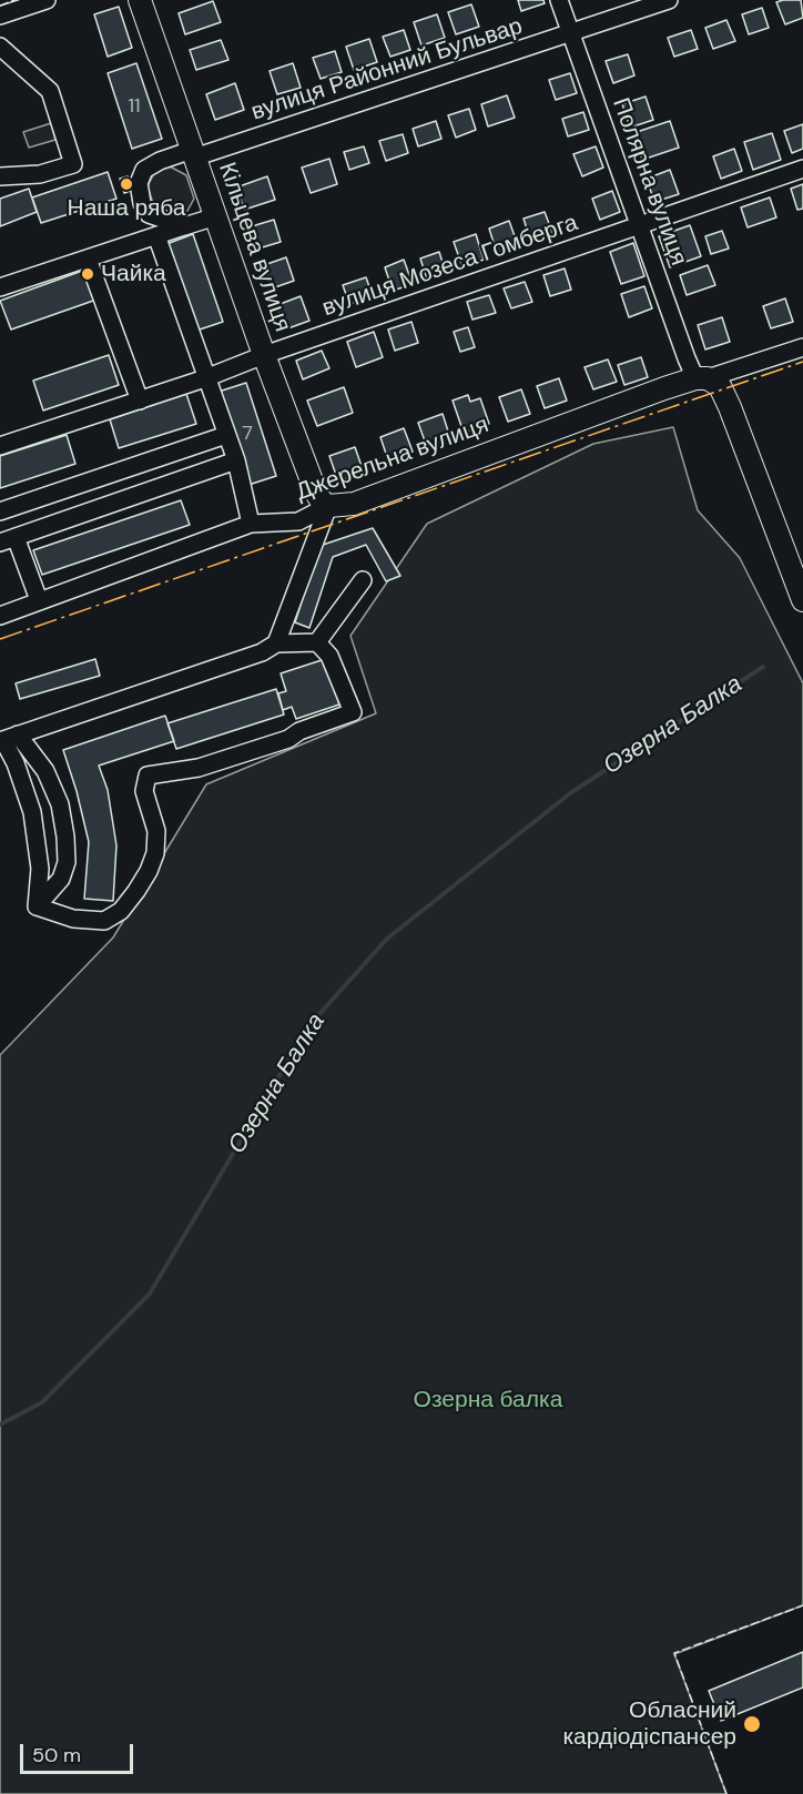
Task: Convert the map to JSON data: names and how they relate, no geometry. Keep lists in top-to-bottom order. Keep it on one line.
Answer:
{"streets":{"main road":["Кільцева вулиця","Джерельна вулиця"],"street":["вулиця Районний Бульвар","Полярна вулиця","вулиця Мозеса Гомберга"]},"crossings":[["вулиця Районний Бульвар","Полярна вулиця"],["вулиця Районний Бульвар","Кільцева вулиця"],["Полярна вулиця","вулиця Мозеса Гомберга"],["Полярна вулиця","Джерельна вулиця"],["Кільцева вулиця","вулиця Мозеса Гомберга"],["Кільцева вулиця","Джерельна вулиця"]],"water":["Озерна Балка"],"parks":["Озерна балка"],"places":["Наша ряба","Чайка","Обласний кардіодіспансер"],"house_numbers":["11","7"],"scale_bar":"50 m"}
